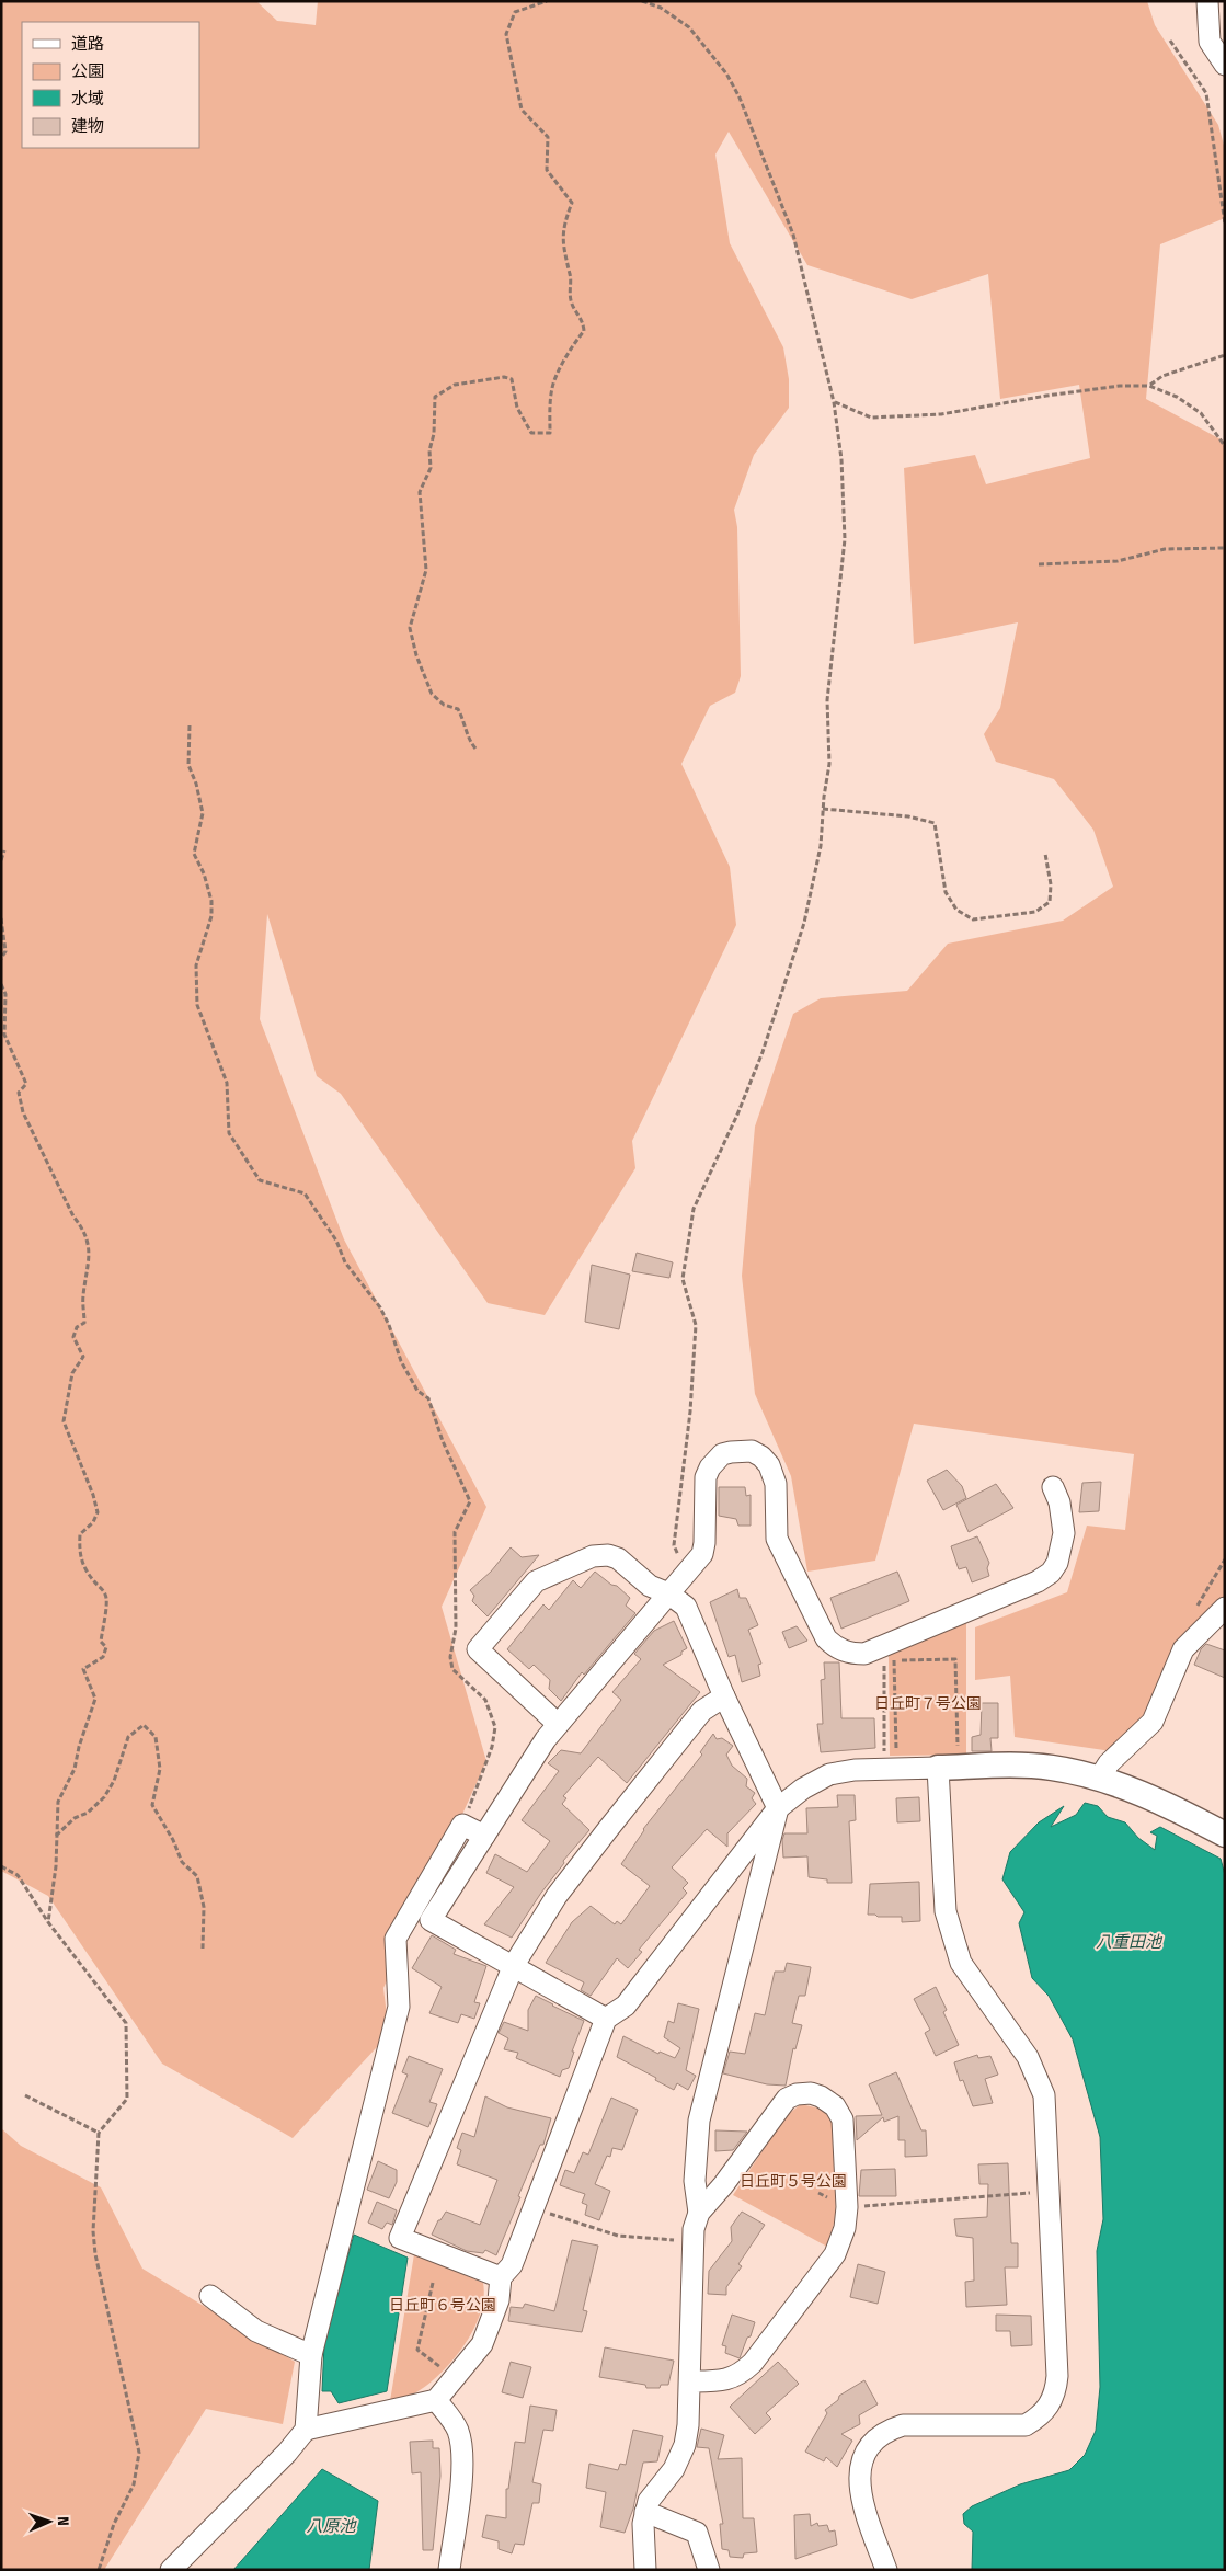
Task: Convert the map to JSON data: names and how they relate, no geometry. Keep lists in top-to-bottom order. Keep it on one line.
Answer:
{"water":["八重田池","八原池"],"parks":["日丘町７号公園","日丘町５号公園","日丘町６号公園"],"legend":["道路","公園","水域","建物"],"north":"right"}
